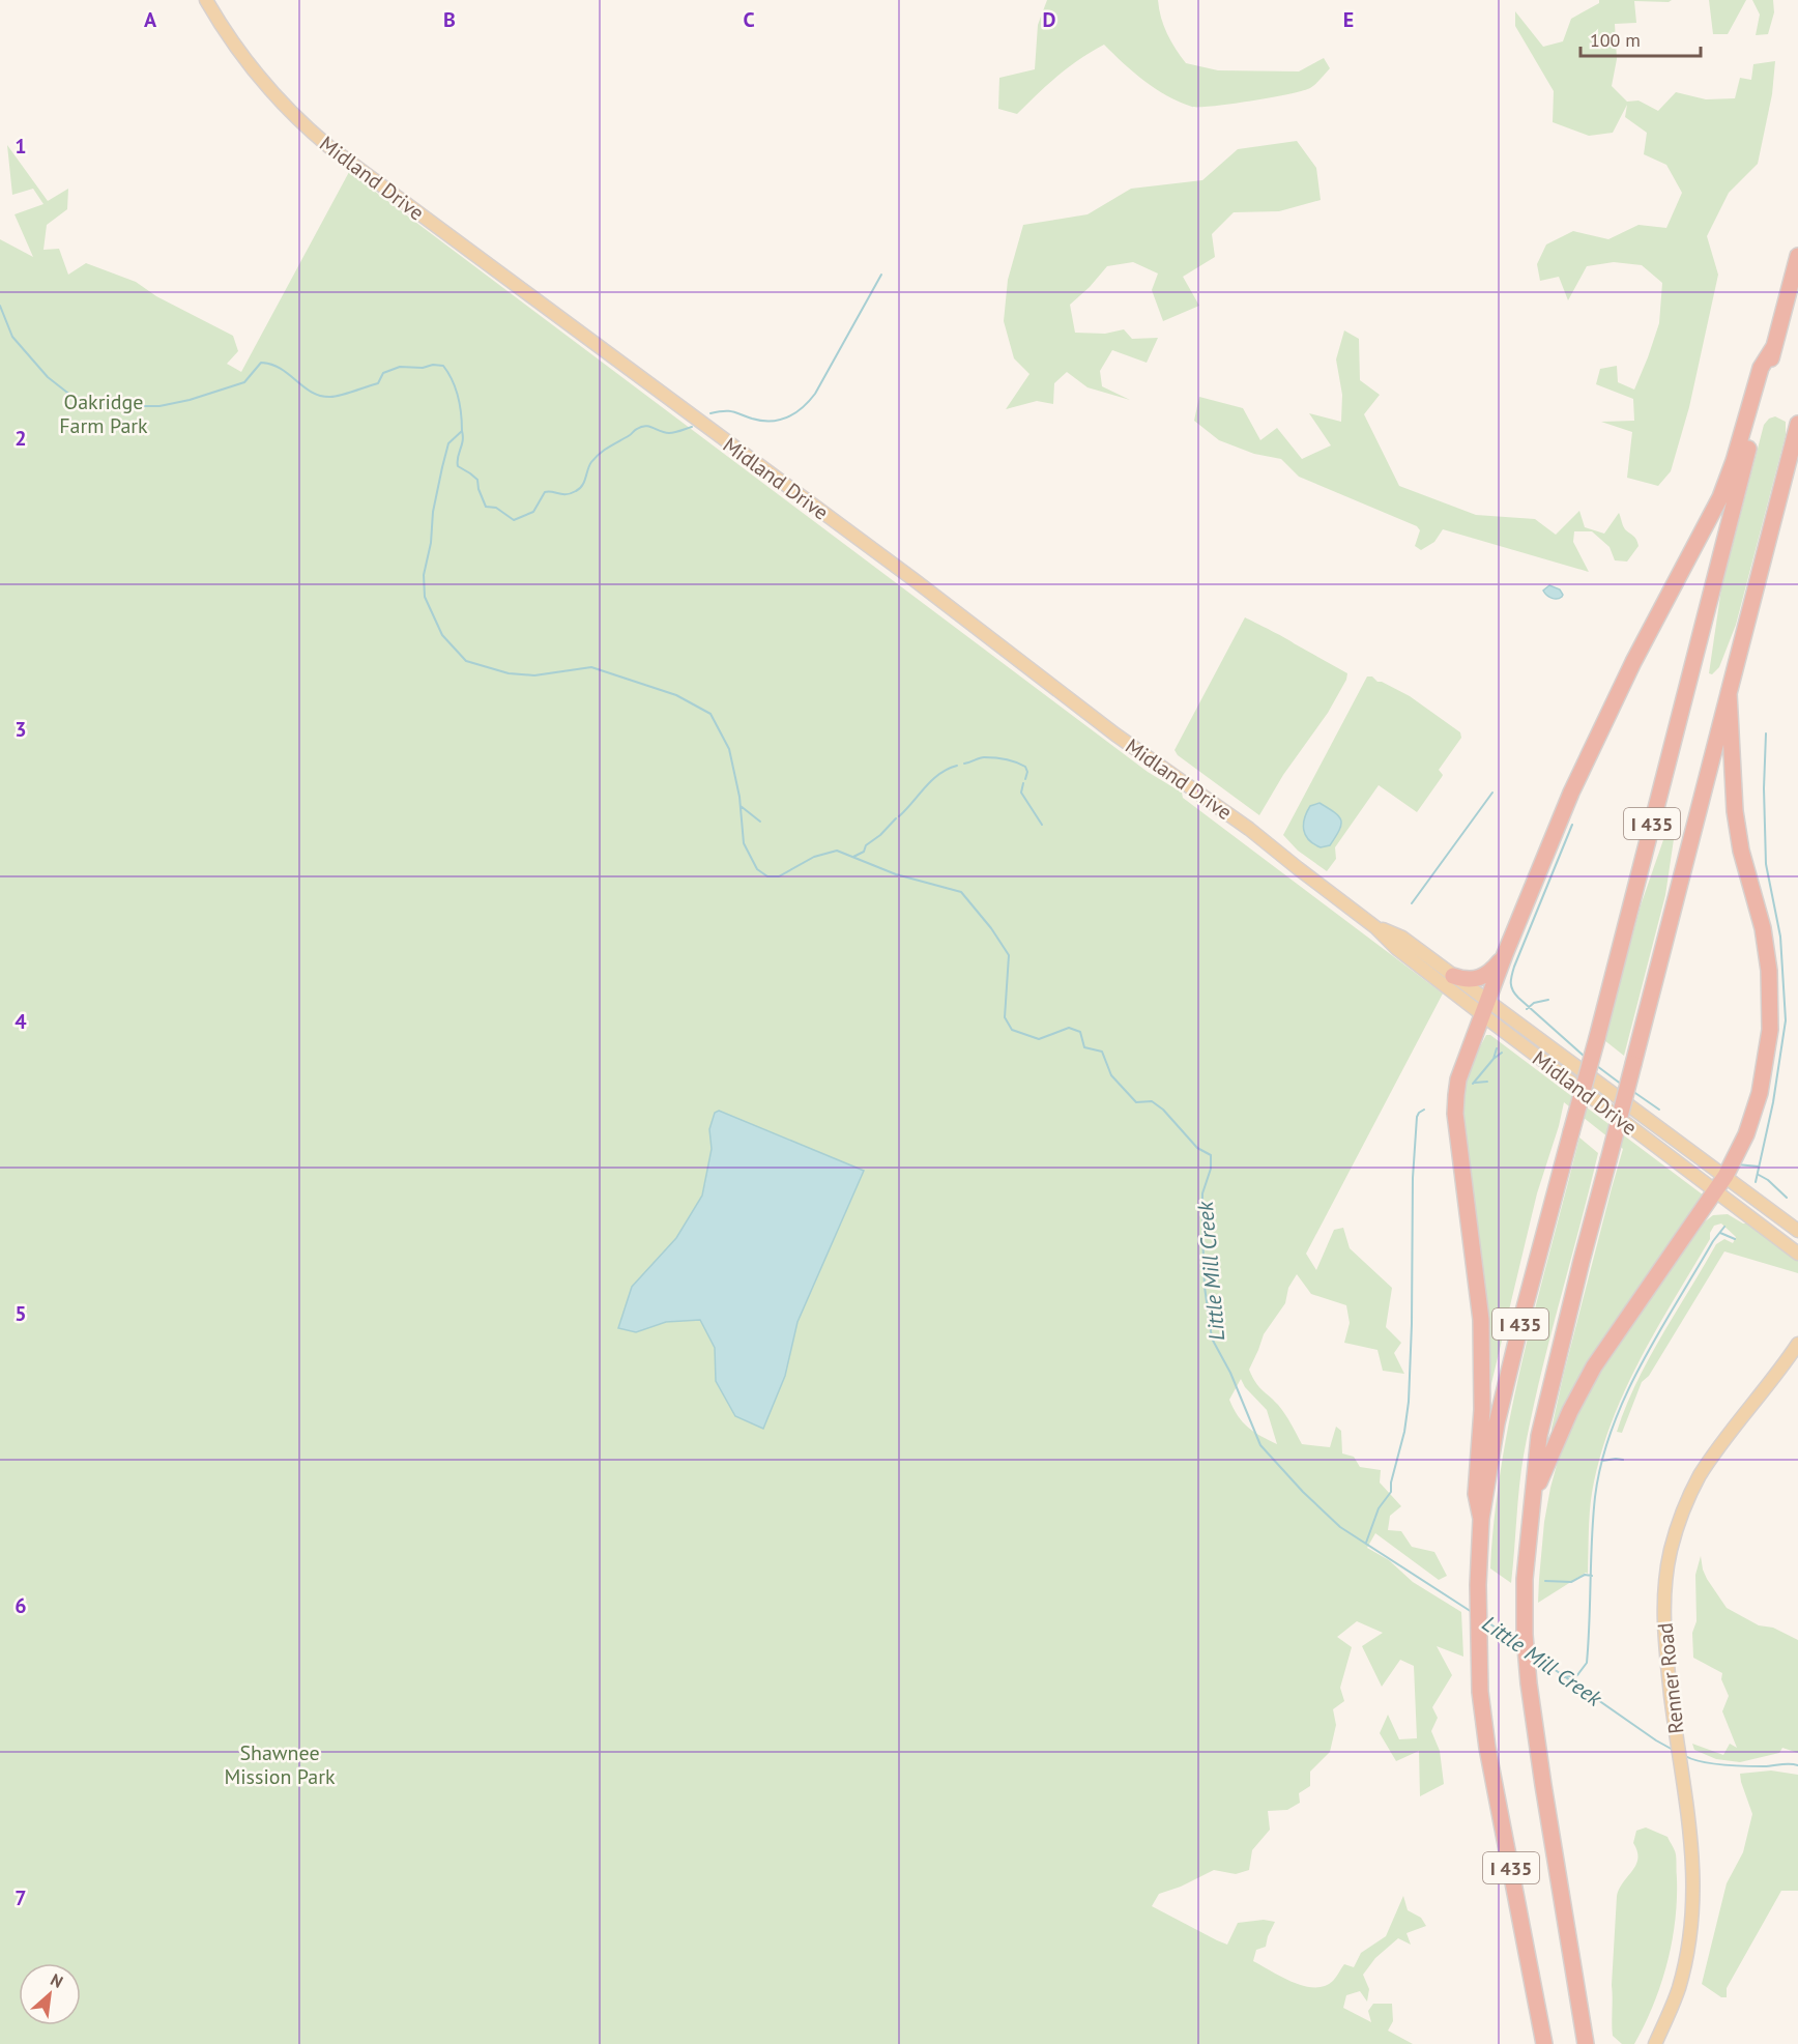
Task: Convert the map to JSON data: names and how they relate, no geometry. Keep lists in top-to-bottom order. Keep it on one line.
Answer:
{"streets":{"highway":["I 435"],"main road":["Midland Drive","Renner Road"]},"water":["Little Mill Creek"],"parks":["Oakridge Farm Park","Shawnee Mission Park"],"scale_bar":"100 m","north":"top right","grid":{"columns":["A","B","C","D","E"],"rows":["1","2","3","4","5","6","7"]}}
